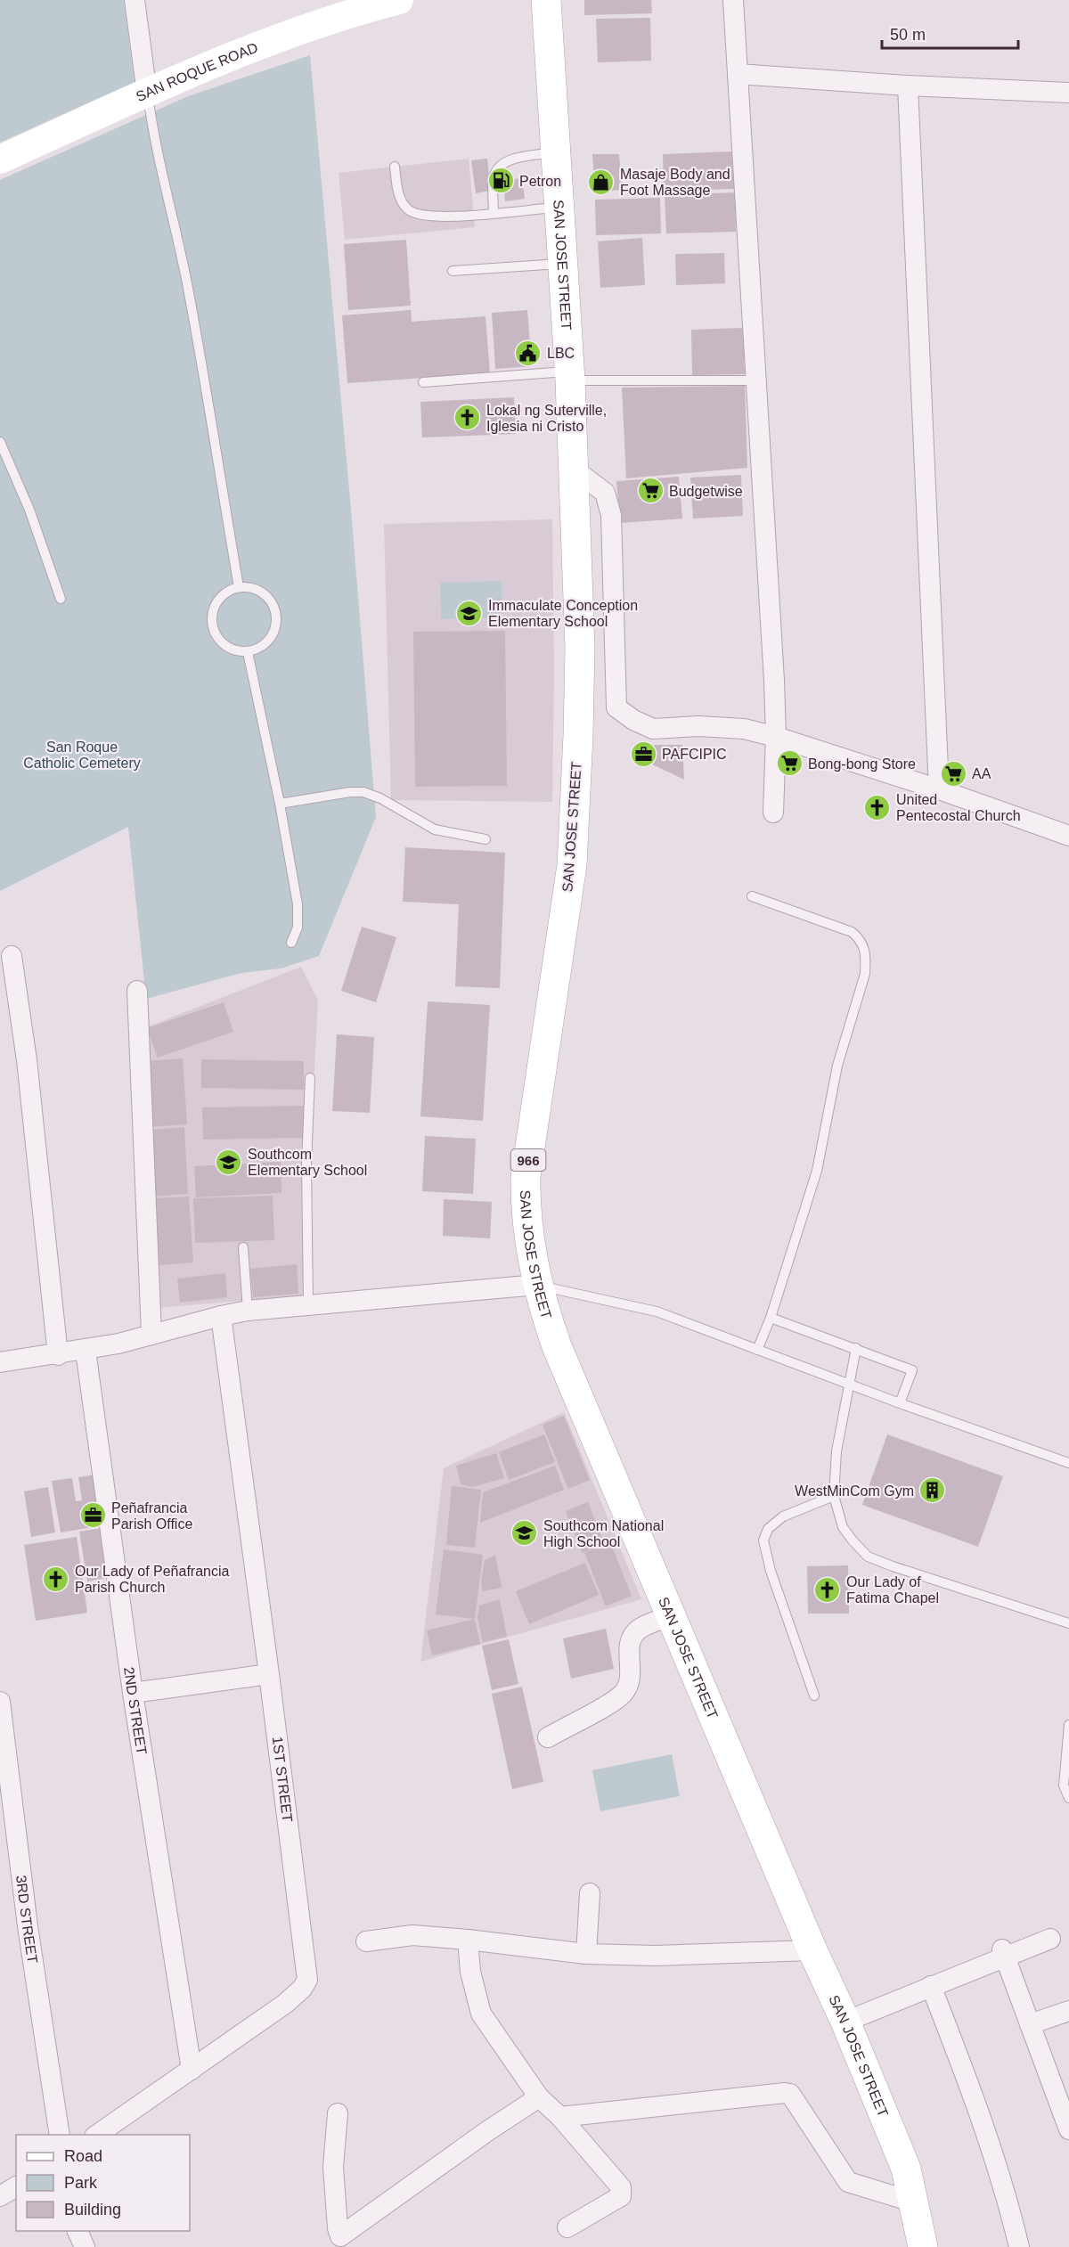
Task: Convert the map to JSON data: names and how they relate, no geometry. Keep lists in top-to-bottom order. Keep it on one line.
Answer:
{"streets":{"main road":["SAN ROQUE ROAD","SAN JOSE STREET","966"],"street":["2ND STREET","1ST STREET","3RD STREET"]},"crossings":[["2ND STREET","1ST STREET"]],"parks":["San Roque Catholic Cemetery"],"places":{"fuel station":["Petron"],"shop":["Masaje Body and Foot Massage"],"public building":["LBC"],"church":["Lokal ng Suterville, Iglesia ni Cristo","United Pentecostal Church","Our Lady of Peñafrancia Parish Church","Our Lady of Fatima Chapel"],"supermarket":["Budgetwise","Bong-bong Store","AA"],"school or university":["Immaculate Conception Elementary School","Southcom Elementary School","Southcom National High School"],"office":["PAFCIPIC","Peñafrancia Parish Office"],"building":["WestMinCom Gym"]},"legend":["Road","Park","Building"],"scale_bar":"50 m"}
